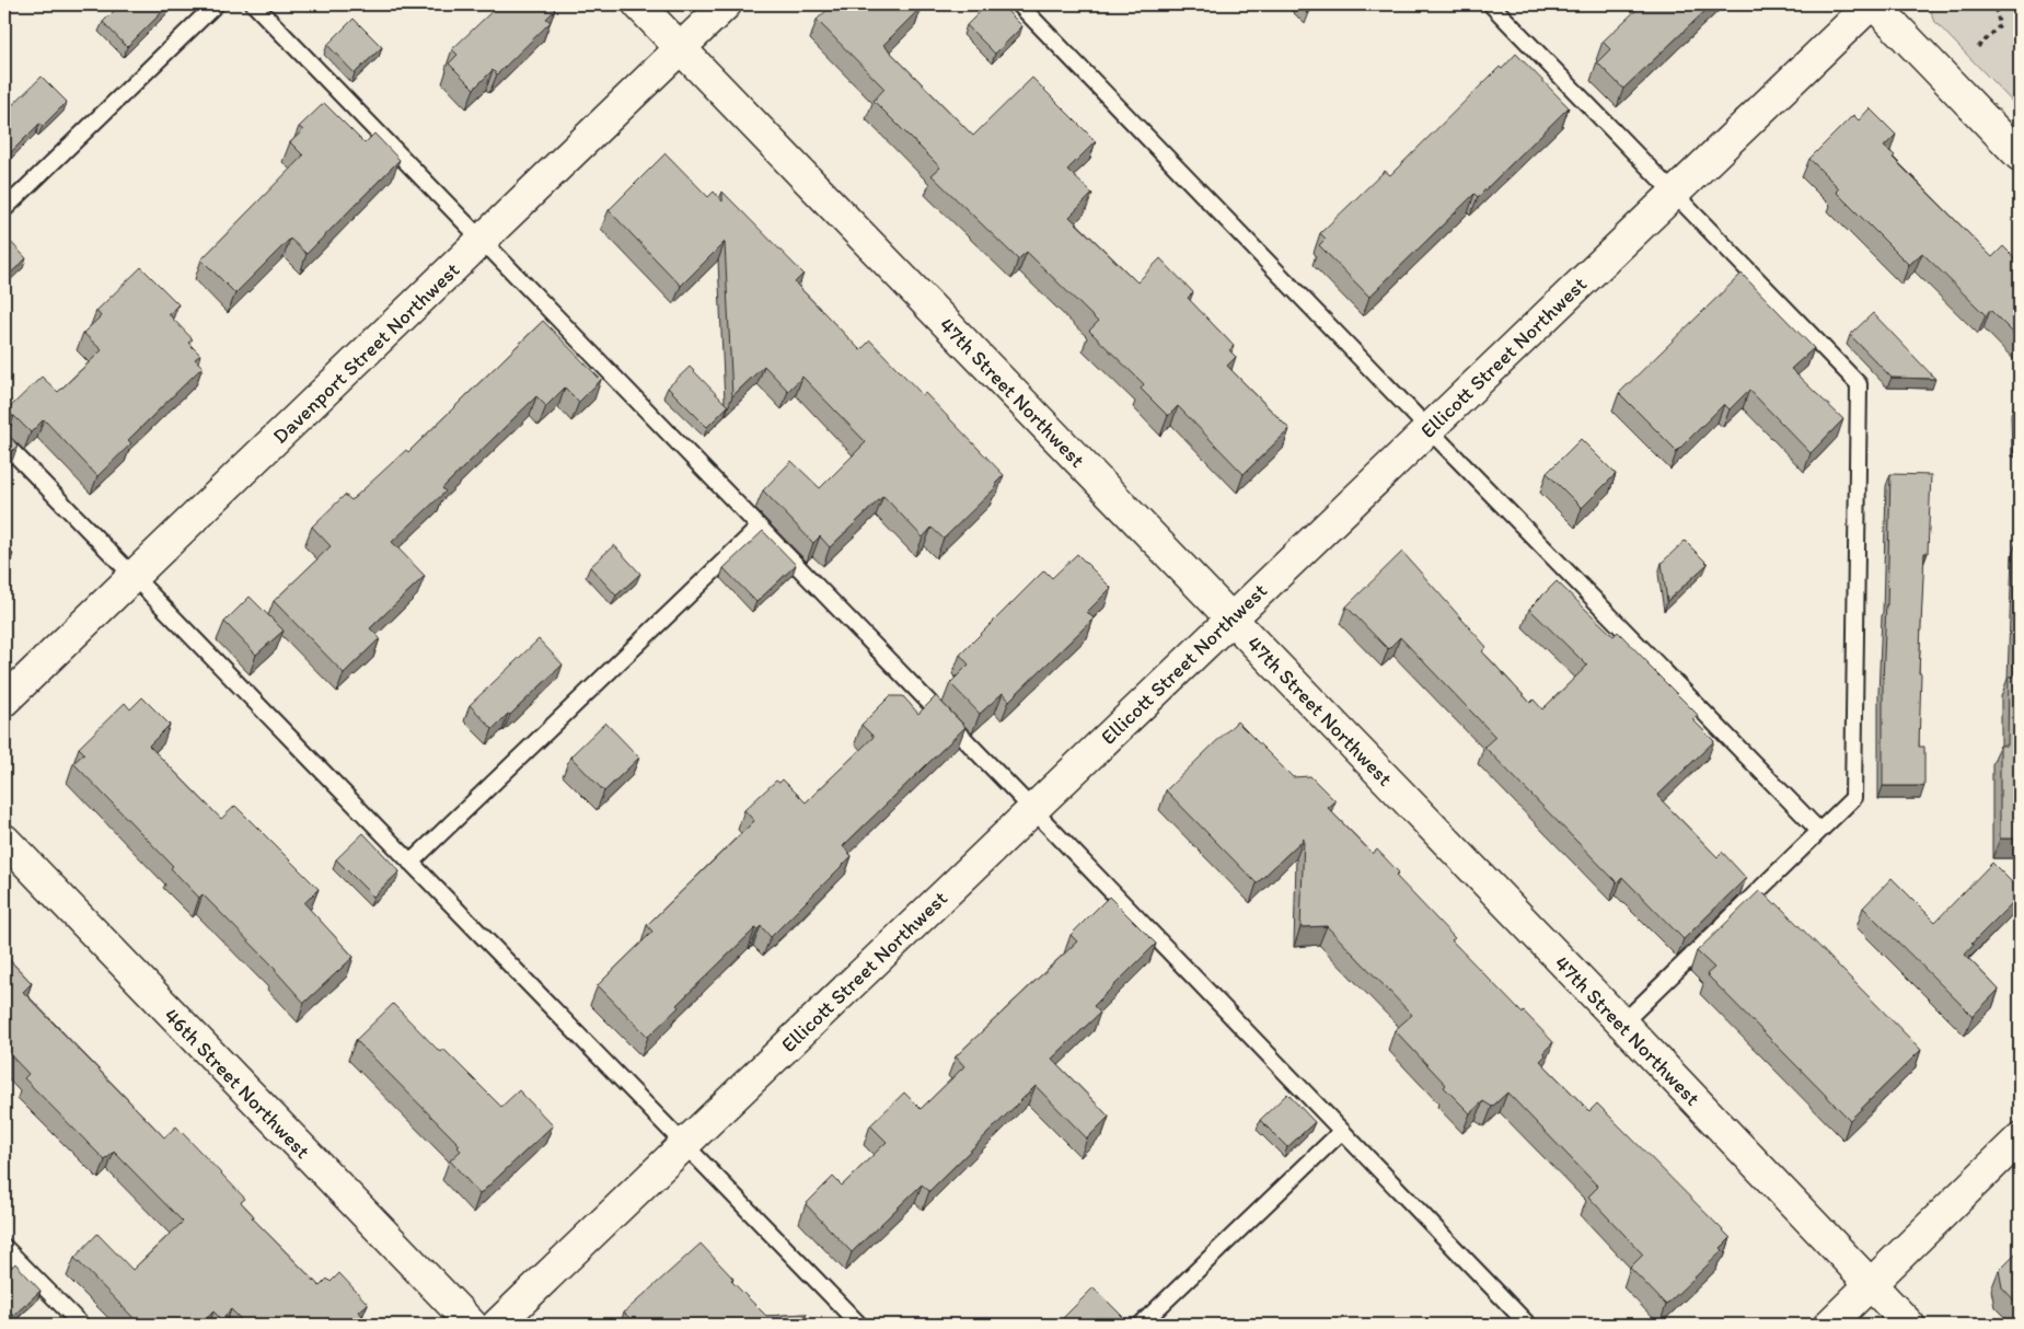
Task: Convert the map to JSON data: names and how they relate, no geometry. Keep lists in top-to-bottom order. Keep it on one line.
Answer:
{"streets":{"street":["Davenport Street Northwest","Ellicott Street Northwest","47th Street Northwest","46th Street Northwest"]},"crossings":[["Davenport Street Northwest","47th Street Northwest"],["Ellicott Street Northwest","47th Street Northwest"]]}
